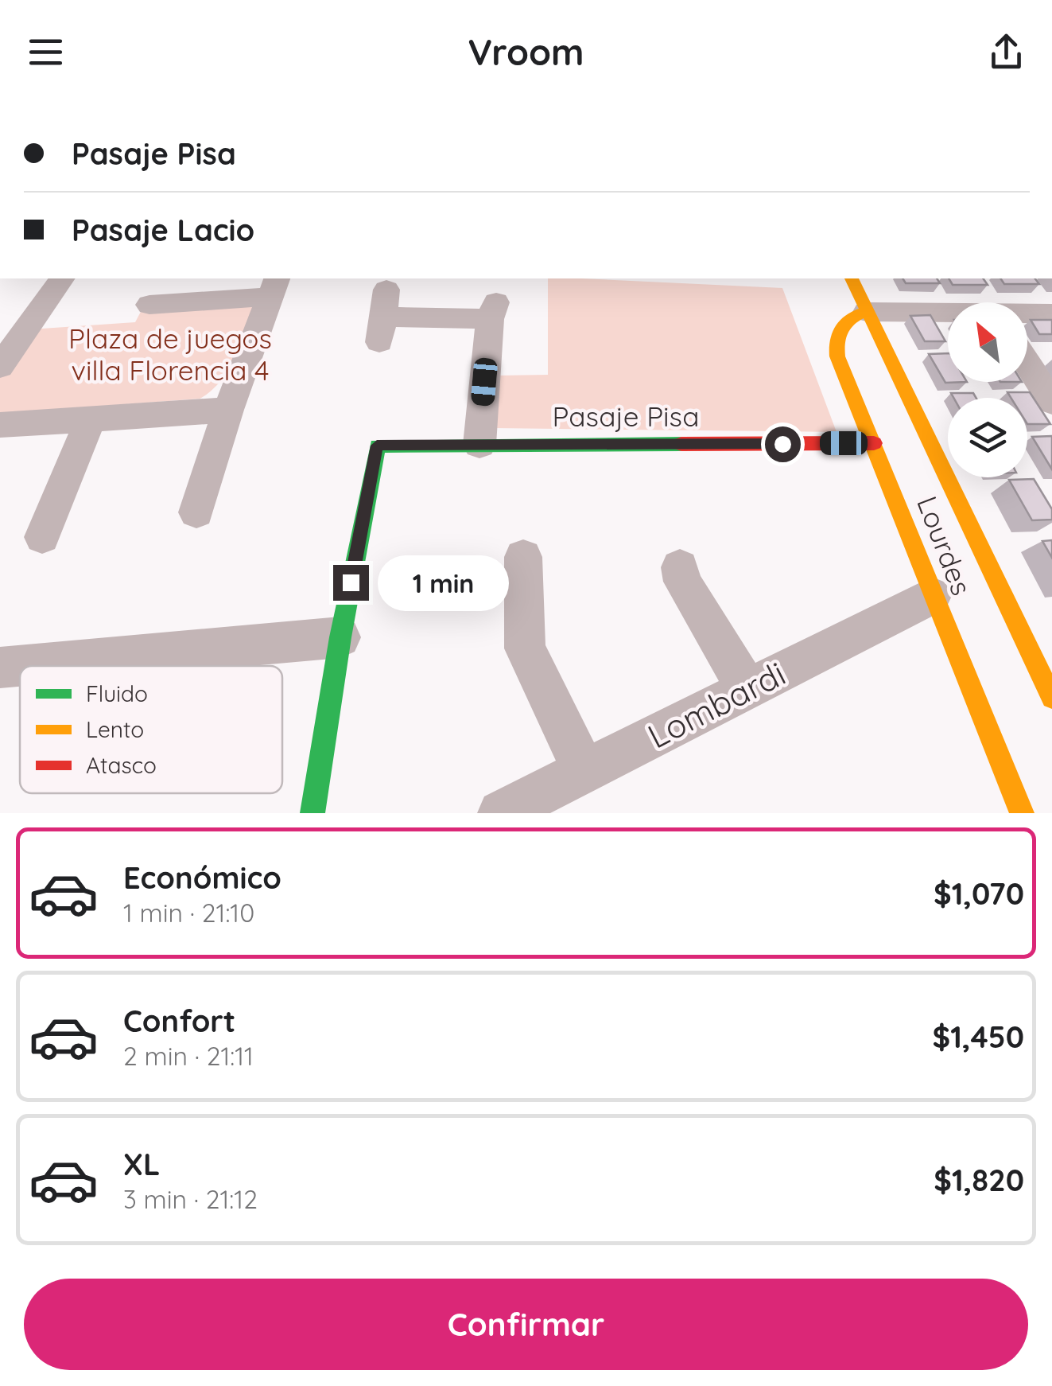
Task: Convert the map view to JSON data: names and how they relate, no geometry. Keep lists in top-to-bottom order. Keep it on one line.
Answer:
{"streets":{"street":["Pasaje Pisa","Lourdes","Lombardi"]},"crossings":[["Pasaje Pisa","Lourdes"],["Lourdes","Lombardi"]],"parks":["Plaza de juegos villa Florencia 4"],"legend":["Fluido","Lento","Atasco"],"north":"top left","page":{"header":"Vroom","banner":["Pasaje Pisa","Pasaje Lacio"],"bubble":"1 min","list":[{"name":"Económico","note":"1 min · 21:10","value":"$1,070"},{"name":"Confort","note":"2 min · 21:11","value":"$1,450"},{"name":"XL","note":"3 min · 21:12","value":"$1,820"}],"buttons":"Confirmar"}}
